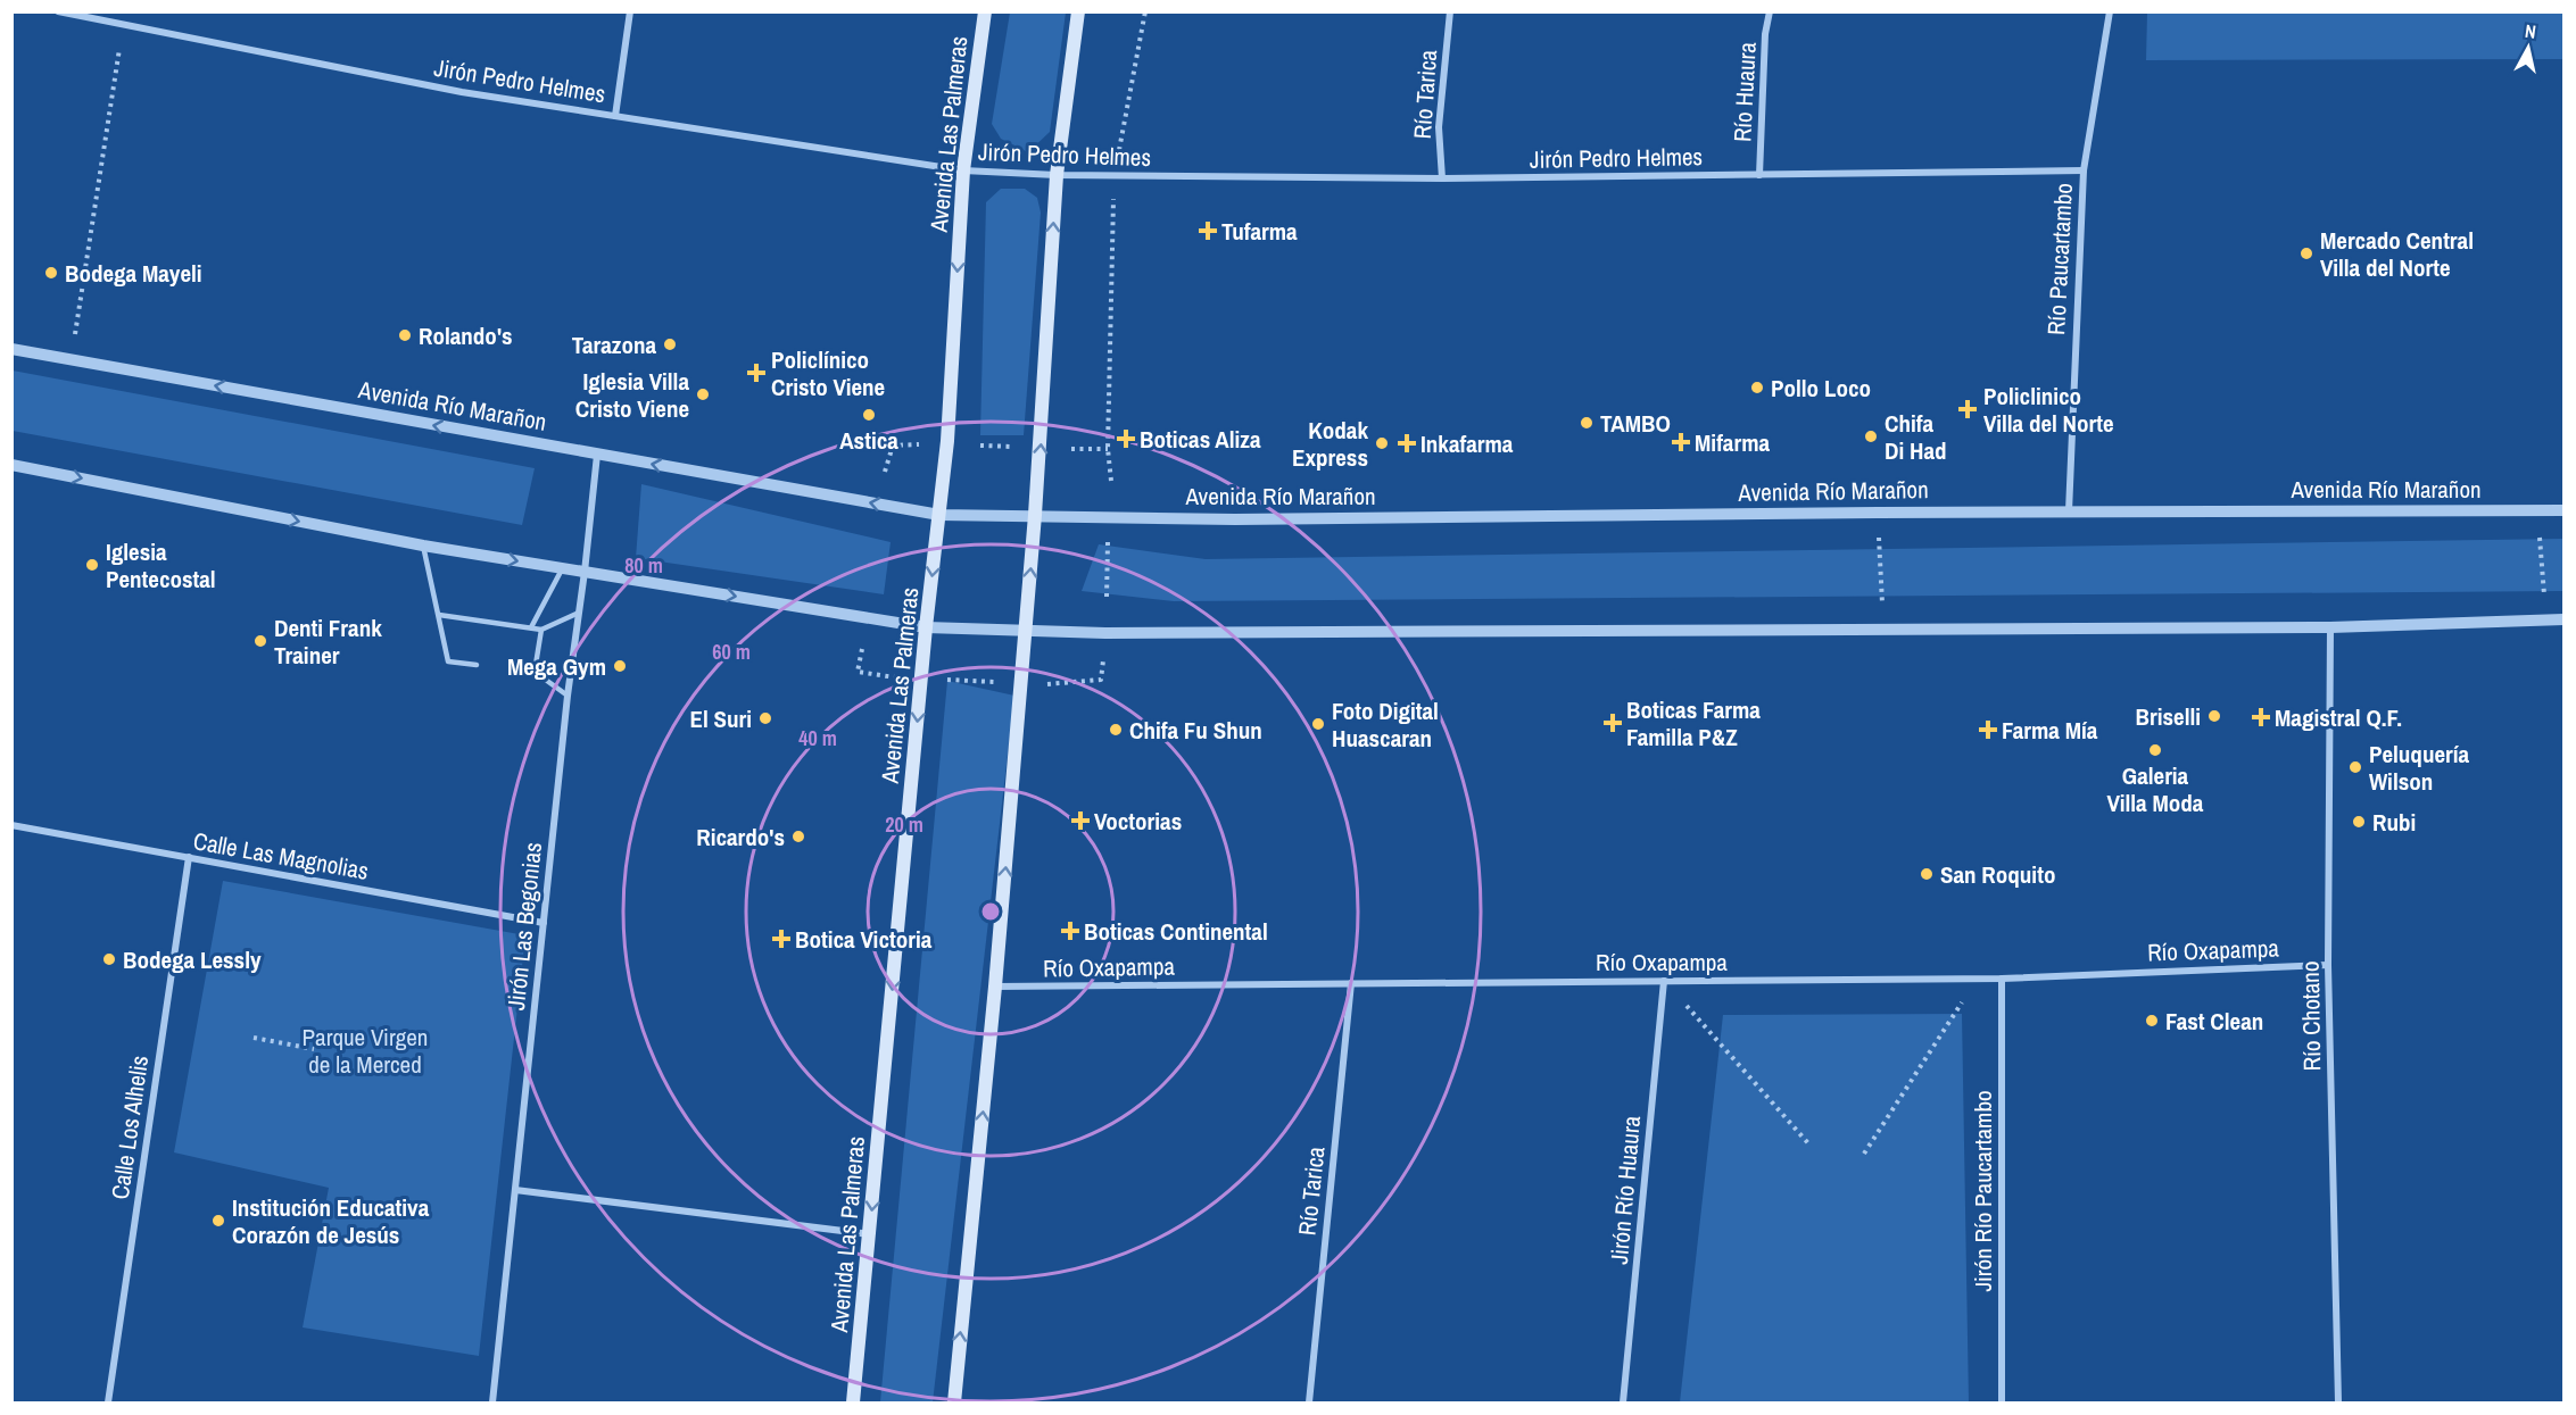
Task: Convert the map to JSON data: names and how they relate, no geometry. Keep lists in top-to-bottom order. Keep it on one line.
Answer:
{"streets":{"main road":["Avenida Las Palmeras"],"street":["Jirón Pedro Helmes","Río Huaura","Río Tarica","Río Paucartambo","Avenida Río Marañon","Calle Las Magnolias","Jirón Las Begonias","Río Oxapampa","Río Chotano","Calle Los Alhelis","Jirón Río Huaura","Jirón Río Paucartambo"]},"crossings":[["Jirón Pedro Helmes","Río Huaura"],["Jirón Pedro Helmes","Río Tarica"],["Jirón Pedro Helmes","Avenida Las Palmeras"],["Jirón Pedro Helmes","Río Paucartambo"],["Río Tarica","Río Oxapampa"],["Avenida Las Palmeras","Avenida Río Marañon"],["Río Paucartambo","Avenida Río Marañon"],["Avenida Río Marañon","Jirón Las Begonias"],["Calle Las Magnolias","Jirón Las Begonias"],["Calle Las Magnolias","Calle Los Alhelis"],["Río Oxapampa","Río Chotano"],["Río Oxapampa","Jirón Río Huaura"],["Río Oxapampa","Jirón Río Paucartambo"]],"parks":["Parque Virgen de la Merced"],"places":{"health":["Tufarma","Policlínico Cristo Viene","Policlinico Villa del Norte","Boticas Aliza","Mifarma","Inkafarma","Magistral Q.F.","Boticas Farma Familla P&Z","Farma Mía","Voctorias","Boticas Continental","Botica Victoria"],"other":["Mercado Central Villa del Norte","Bodega Mayeli","Rolando's","Tarazona","Pollo Loco","Iglesia Villa Cristo Viene","Astica","TAMBO","Chifa Di Had","Kodak Express","Iglesia Pentecostal","Denti Frank Trainer","Mega Gym","Briselli","El Suri","Foto Digital Huascaran","Chifa Fu Shun","Galeria Villa Moda","Peluquería Wilson","Rubi","Ricardo's","San Roquito","Bodega Lessly","Fast Clean","Institución Educativa Corazón de Jesús"]},"north":"top","rings":["80 m","60 m","40 m","20 m"]}
